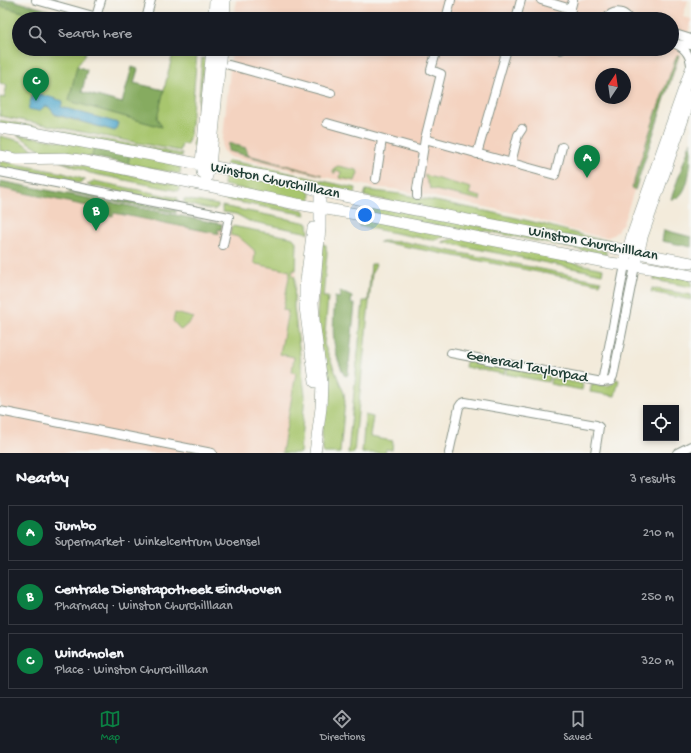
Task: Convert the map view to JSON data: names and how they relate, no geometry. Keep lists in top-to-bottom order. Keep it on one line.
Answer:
{"streets":{"main road":["Winston Churchilllaan"],"street":["Generaal Taylorpad"]},"crossings":[["Winston Churchilllaan","Generaal Taylorpad"]],"north":"top","page":{"search":"Search here","pins":["C","A","B"],"heading":["Nearby","3 results"],"list":[{"mark":"A","name":"Jumbo","note":"Supermarket · Winkelcentrum Woensel","value":"210 m"},{"mark":"B","name":"Centrale Dienstapotheek Eindhoven","note":"Pharmacy · Winston Churchilllaan","value":"250 m"},{"mark":"C","name":"Windmolen","note":"Place · Winston Churchilllaan","value":"320 m"}],"nav":["Map","Directions","Saved"]}}
